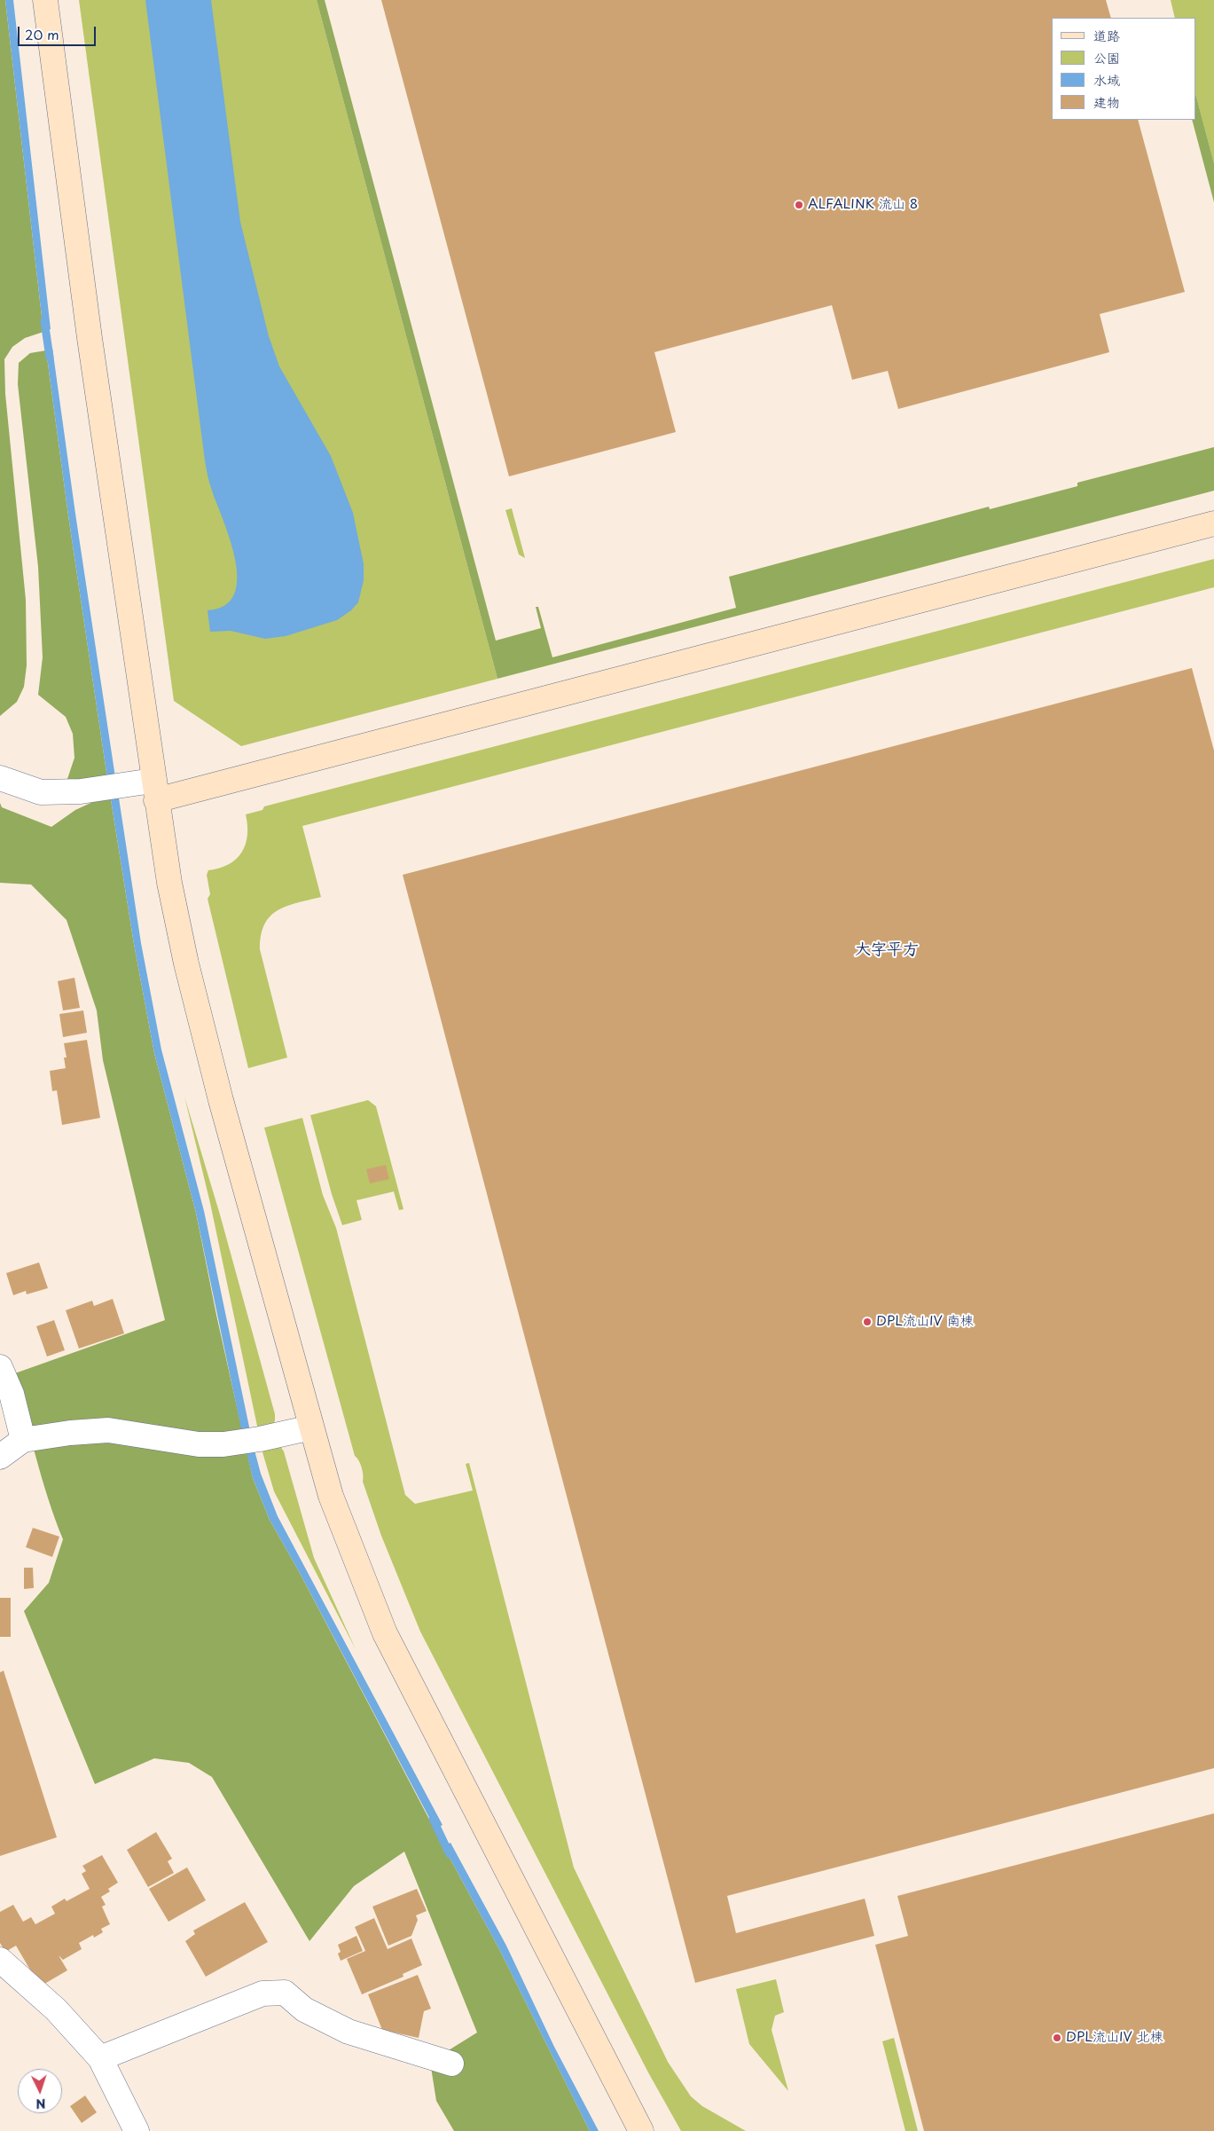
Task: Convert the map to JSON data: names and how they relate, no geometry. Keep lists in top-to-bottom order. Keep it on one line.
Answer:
{"districts":["大字平方"],"places":["ALFALINK 流山 8","DPL流山IV 南棟","DPL流山IV 北棟"],"legend":["道路","公園","水域","建物"],"scale_bar":"20 m","north":"bottom"}
